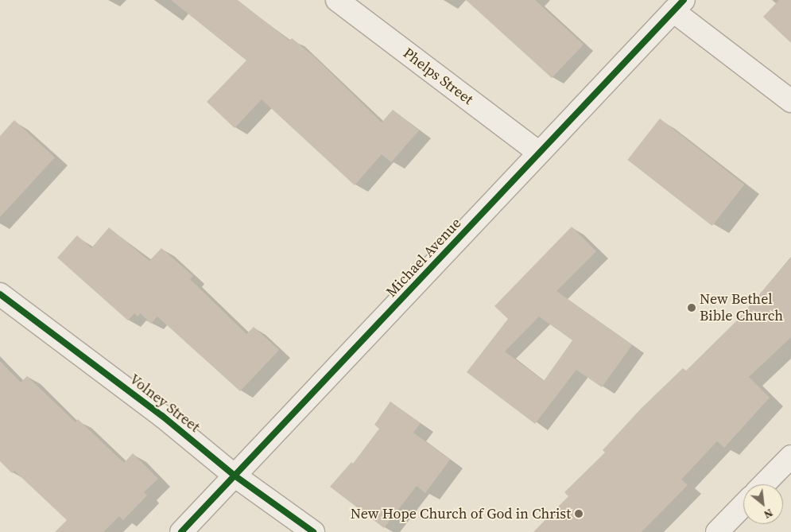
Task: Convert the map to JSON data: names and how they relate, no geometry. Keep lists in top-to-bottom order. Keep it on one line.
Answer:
{"streets":{"street":["Phelps Street","Michael Avenue","Volney Street"]},"crossings":[["Phelps Street","Michael Avenue"],["Michael Avenue","Volney Street"]],"places":["New Bethel Bible Church","New Hope Church of God in Christ"],"north":"bottom right"}
